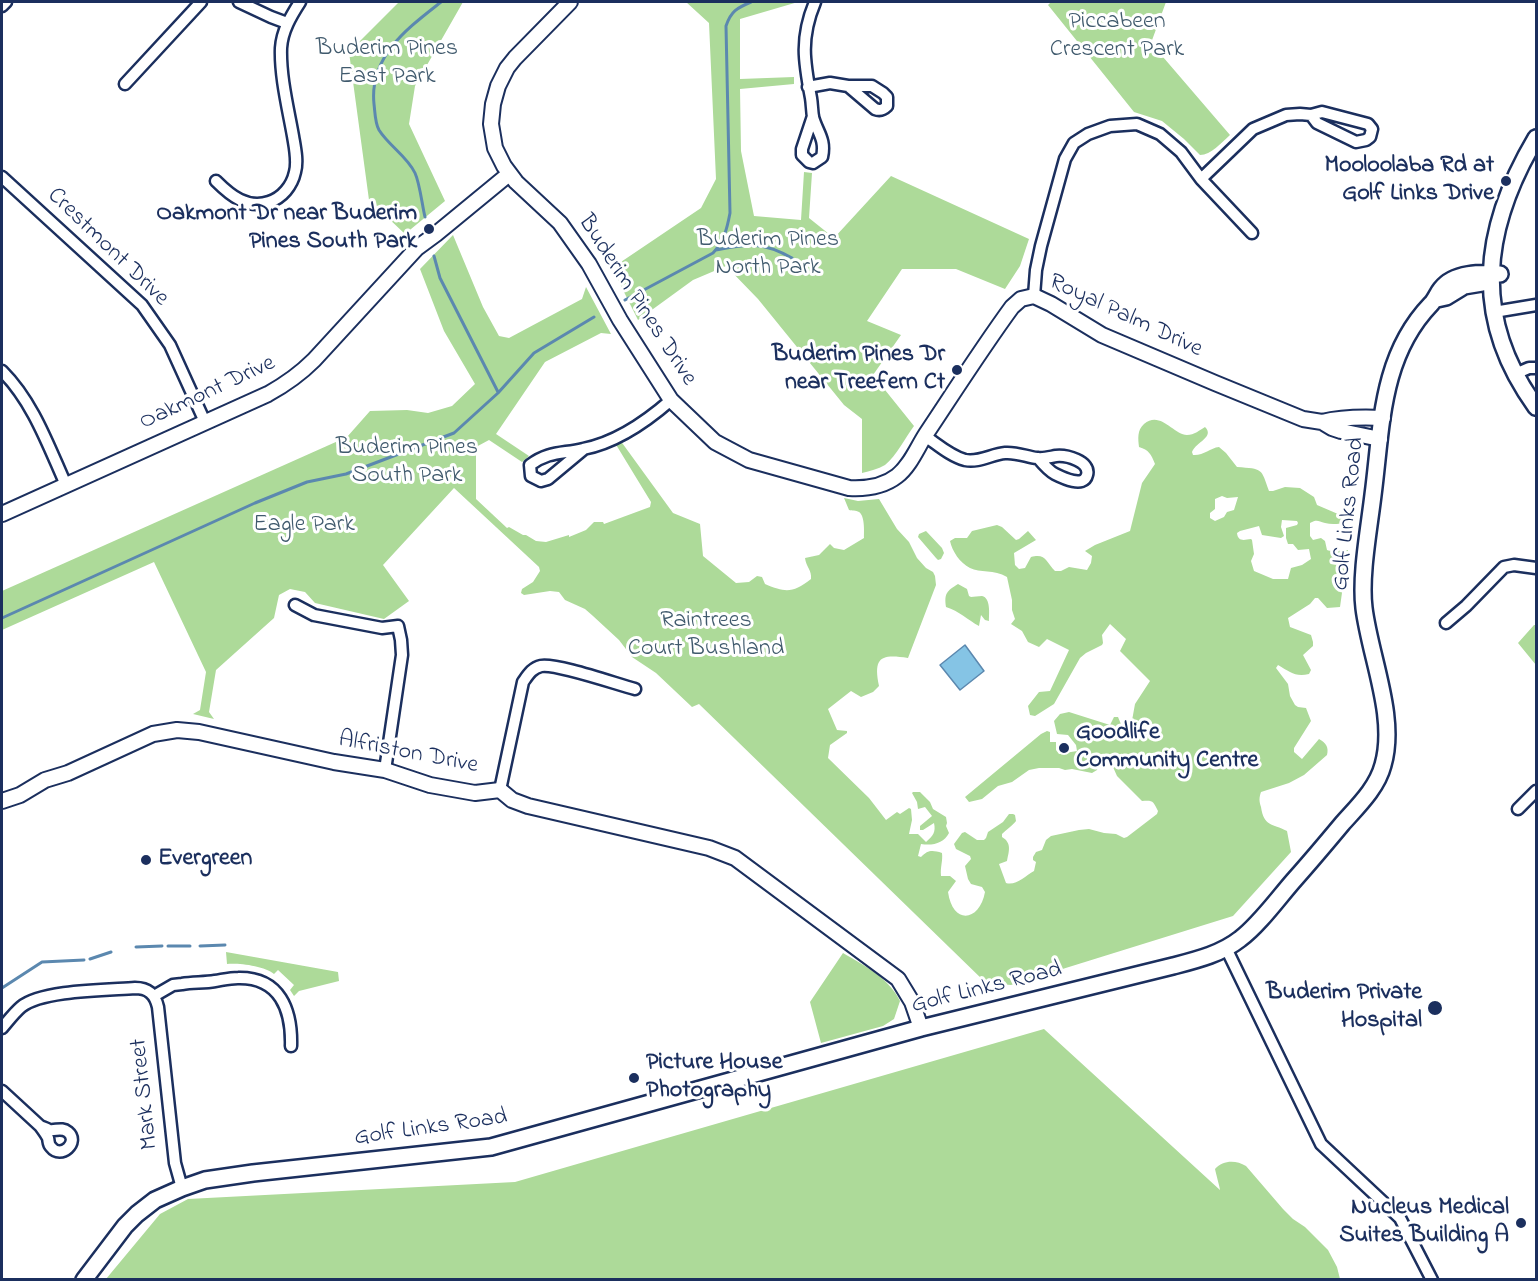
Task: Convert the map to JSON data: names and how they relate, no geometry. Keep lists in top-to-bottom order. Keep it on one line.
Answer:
{"streets":{"main road":["Golf Links Road"],"street":["Crestmont Drive","Buderim Pines Drive","Royal Palm Drive","Oakmont Drive","Alfriston Drive","Mark Street"]},"crossings":[["Crestmont Drive","Oakmont Drive"],["Buderim Pines Drive","Royal Palm Drive"],["Buderim Pines Drive","Oakmont Drive"],["Royal Palm Drive","Golf Links Road"],["Golf Links Road","Alfriston Drive"],["Golf Links Road","Mark Street"]],"parks":["Piccabeen Crescent Park","Buderim Pines East Park","Buderim Pines North Park","Buderim Pines South Park","Eagle Park","Raintrees Court Bushland"],"places":["Mooloolaba Rd at Golf Links Drive","Oakmont Dr near Buderim Pines South Park","Buderim Pines Dr near Treefern Ct","Goodlife Community Centre","Evergreen","Buderim Private Hospital","Picture House Photography","Nucleus Medical Suites Building A"]}
